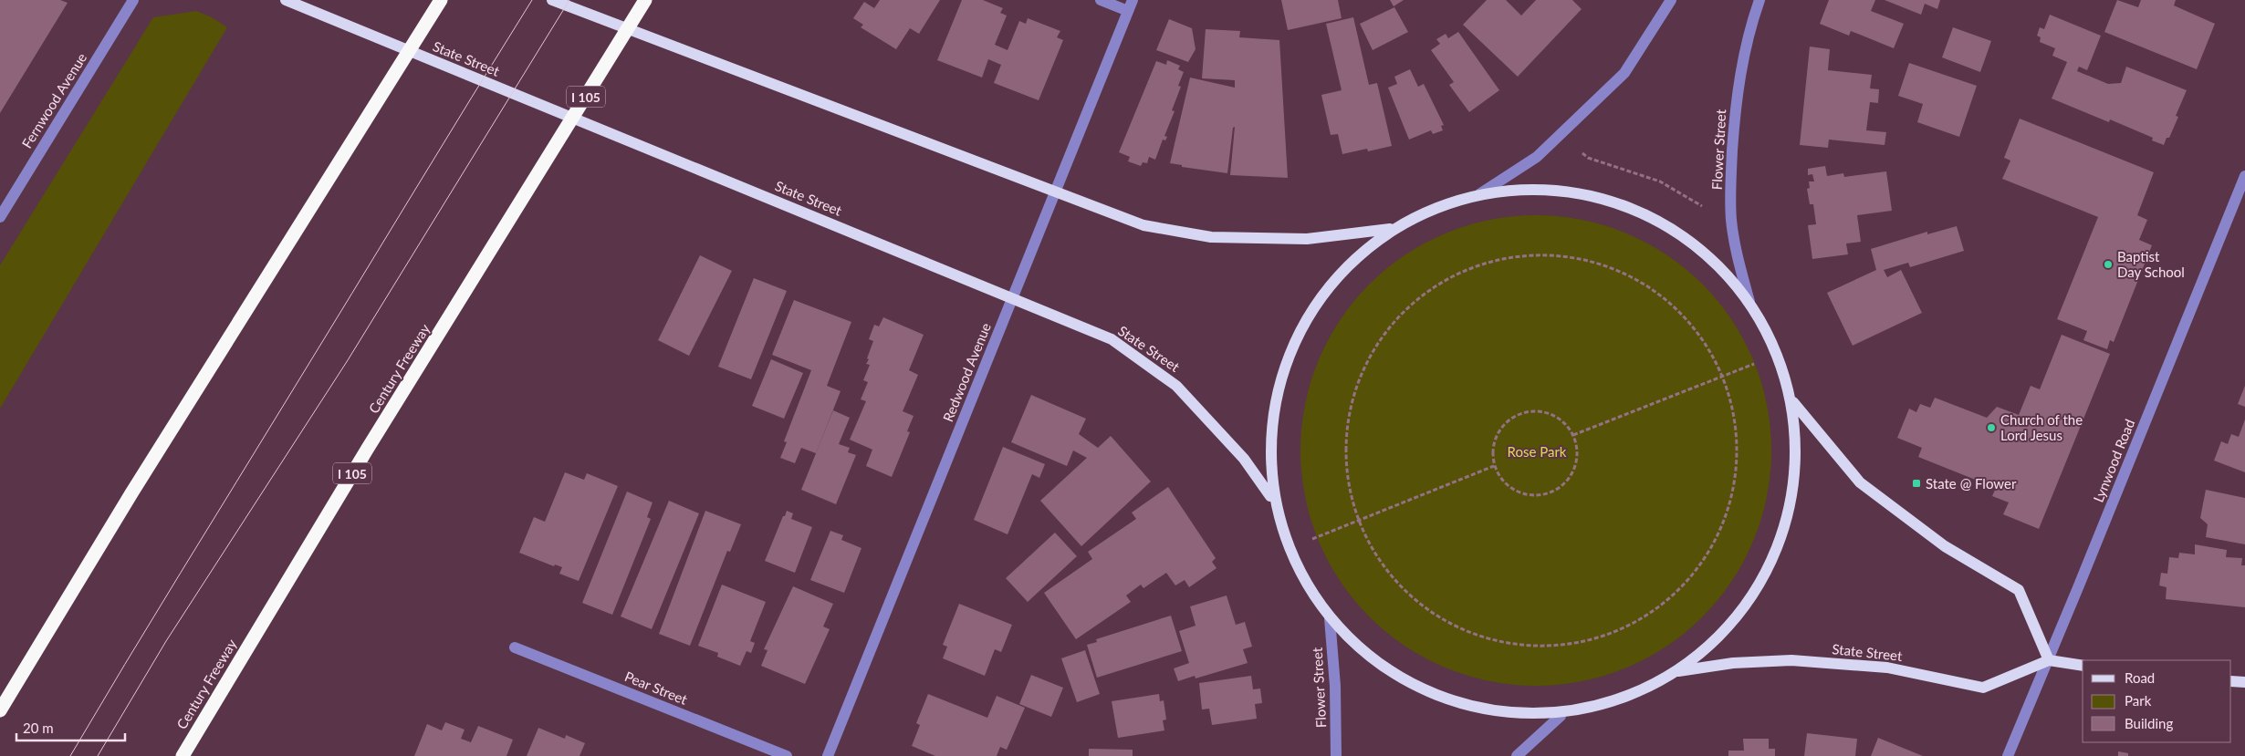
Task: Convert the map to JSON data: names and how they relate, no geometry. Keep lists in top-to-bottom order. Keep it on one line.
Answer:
{"streets":{"highway":["I 105","Century Freeway"],"main road":["State Street"],"street":["Fernwood Avenue","Flower Street","Redwood Avenue","Lynwood Road","Pear Street"]},"crossings":[["State Street","Redwood Avenue"],["State Street","Lynwood Road"]],"parks":["Rose Park"],"places":{"other":["Baptist Day School","Church of the Lord Jesus"],"transit":["State @ Flower"]},"legend":["Road","Park","Building"],"scale_bar":"20 m"}
